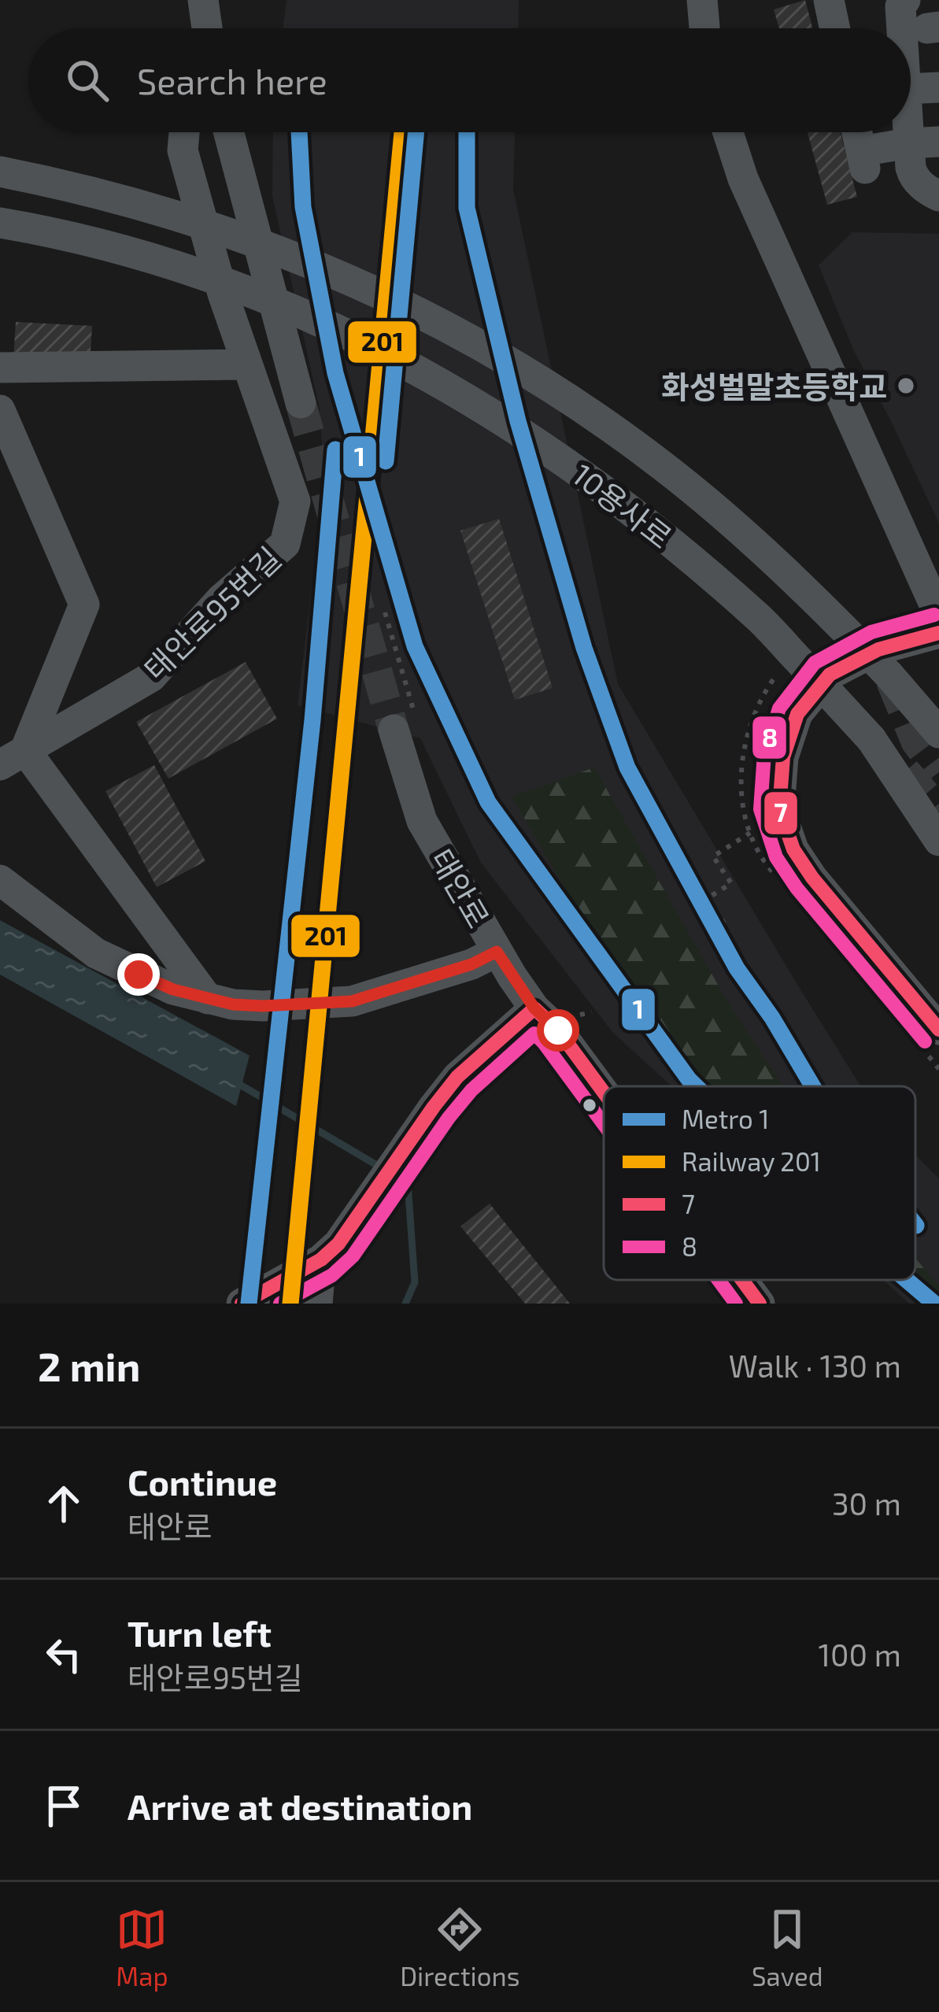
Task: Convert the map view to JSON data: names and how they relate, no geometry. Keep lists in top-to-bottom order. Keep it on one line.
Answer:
{"streets":{"street":["10용사로","태안로95번길","태안로"]},"places":["화성벌말초등학교"],"lines":["metro line 1","rail line 201","transit line 8","transit line 7"],"legend":["Metro 1","Railway 201","7","8"],"page":{"search":"Search here","heading":["2 min","Walk · 130 m"],"list":[["Continue","태안로","30 m"],["Turn left","태안로95번길","100 m"],"Arrive at destination"],"nav":["Map","Directions","Saved"]}}
